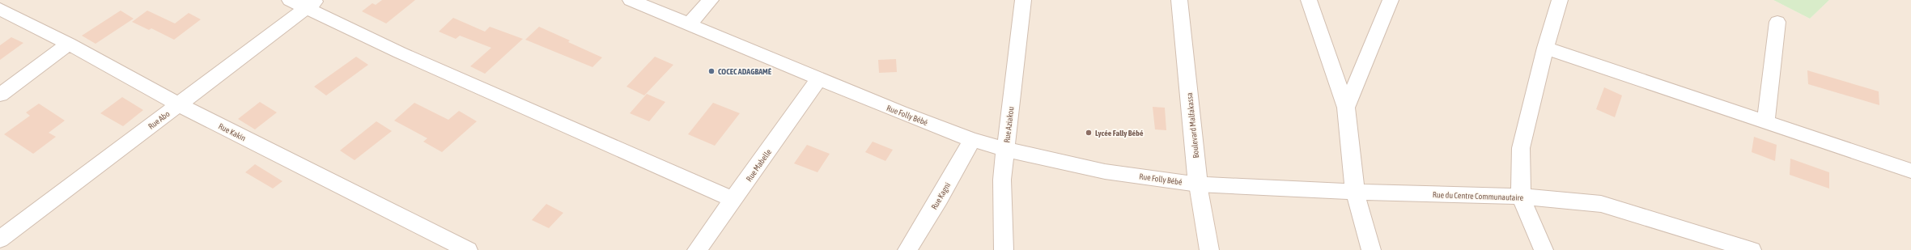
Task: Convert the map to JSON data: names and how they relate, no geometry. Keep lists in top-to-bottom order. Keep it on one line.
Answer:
{"streets":{"street":["Rue Folly Bébé","Rue Abo","Rue Aziakou","Boulevard Malfakassa","Rue Kakin","Rue Mabelle","Rue Kagni","Rue du Centre Communautaire"]},"crossings":[["Rue Folly Bébé","Rue Aziakou"],["Rue Folly Bébé","Boulevard Malfakassa"],["Rue Folly Bébé","Rue Mabelle"],["Rue Folly Bébé","Rue Kagni"],["Rue Folly Bébé","Rue du Centre Communautaire"],["Rue Abo","Rue Kakin"],["Boulevard Malfakassa","Rue du Centre Communautaire"]],"places":["COCEC ADAGBAMÉ","Lycée Fally Bébé"]}
